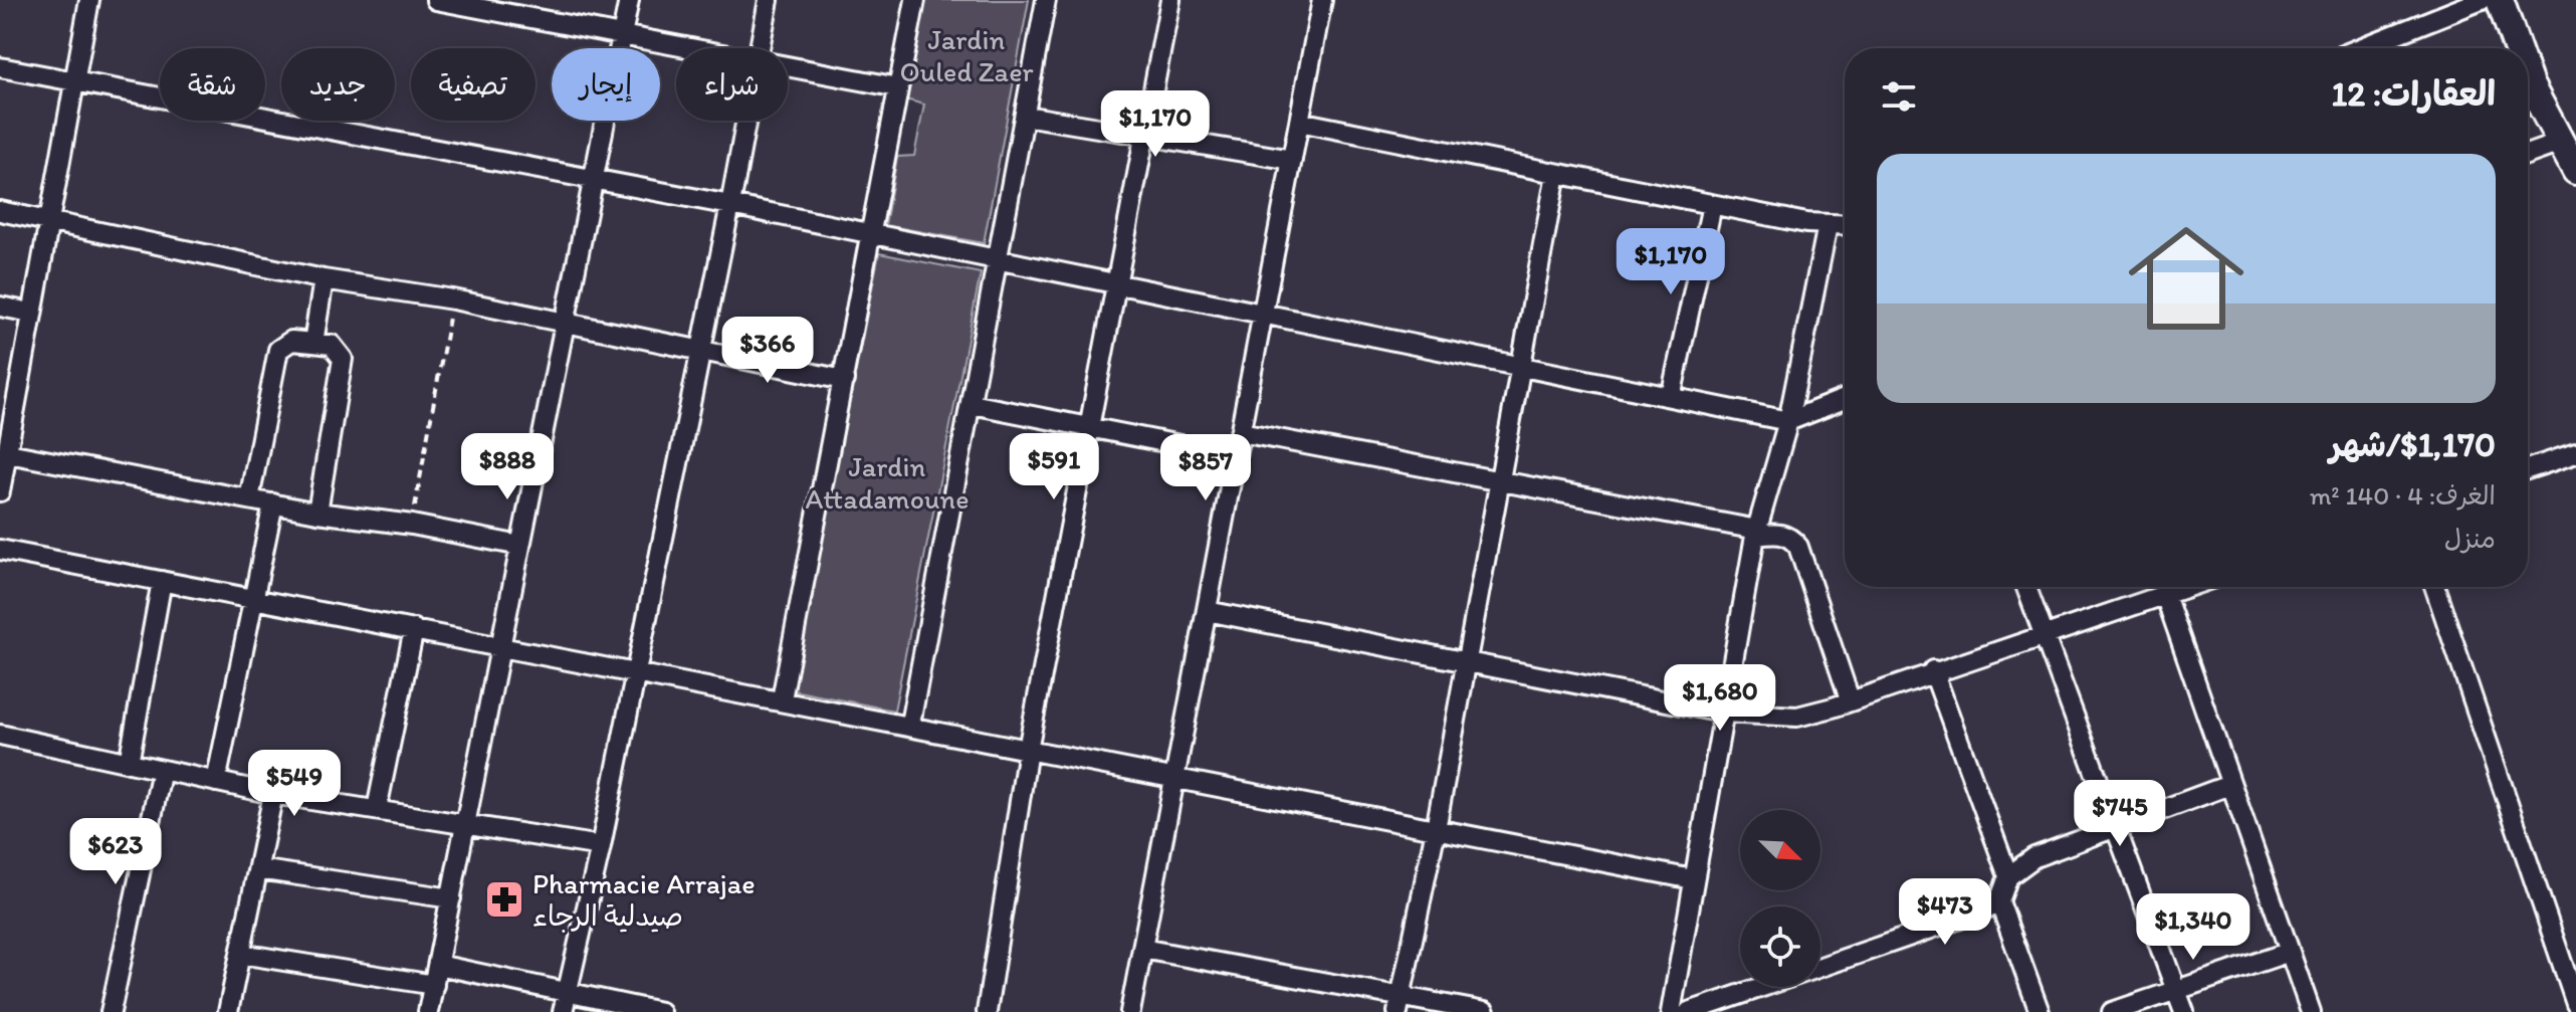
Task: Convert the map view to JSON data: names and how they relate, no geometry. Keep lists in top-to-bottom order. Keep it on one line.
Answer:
{"parks":["Jardin Ouled Zaer","Jardin Attadamoune"],"places":{"pharmacy":["Pharmacie Arrajae صيدلية الرجاء"]},"north":"bottom right","page":{"chip":["شراء","إيجار","تصفية","جديد","شقة"],"heading":"العقارات: 12","price":["$1,170","$1,170","$366","$888","$591","$857","$1,680","$549","$745","$623","$473","$1,340"],"list":[{"name":"$1,170/شهر","note":"الغرف: 4 · 140 m² · منزل"}]}}
